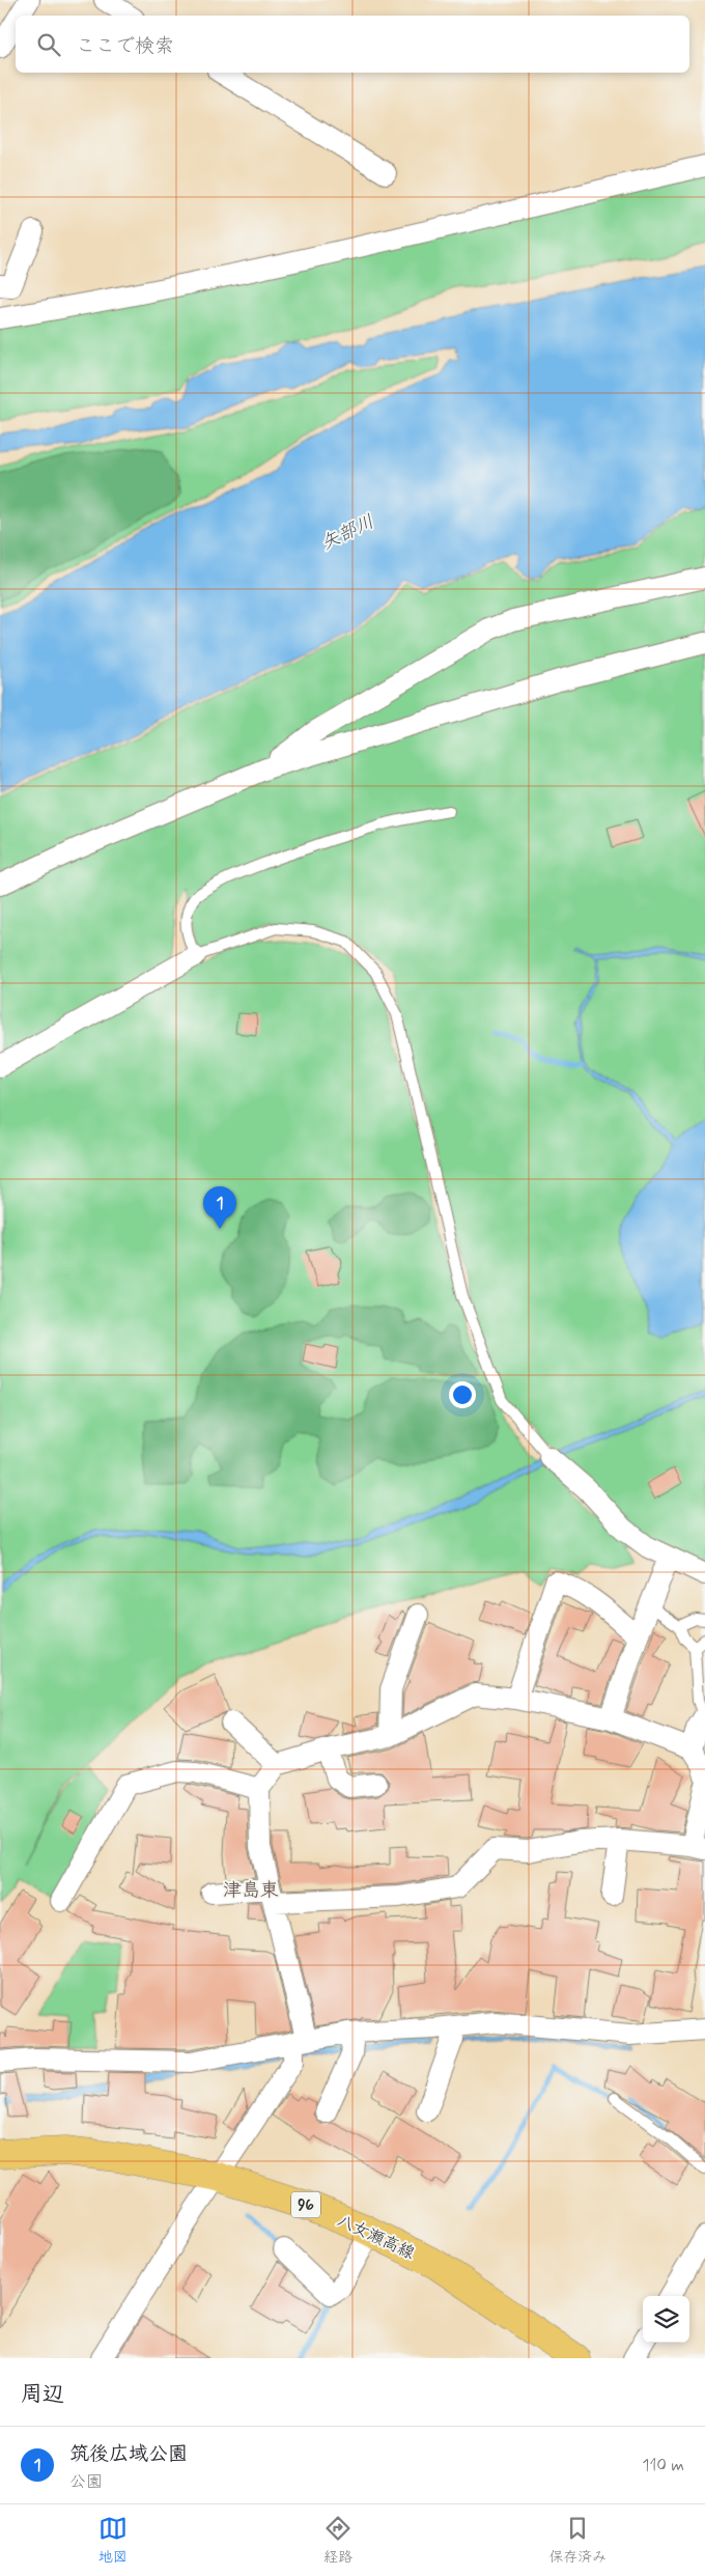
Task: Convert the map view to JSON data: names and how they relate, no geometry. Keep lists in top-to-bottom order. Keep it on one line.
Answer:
{"streets":{"main road":["96","八女瀬高線"]},"districts":["津島東"],"water":["矢部川"],"page":{"search":"ここで検索","pins":"1","heading":"周辺","list":[{"mark":"1","name":"筑後広域公園","note":"公園","value":"110 m"}],"nav":["地図","経路","保存済み"]}}
